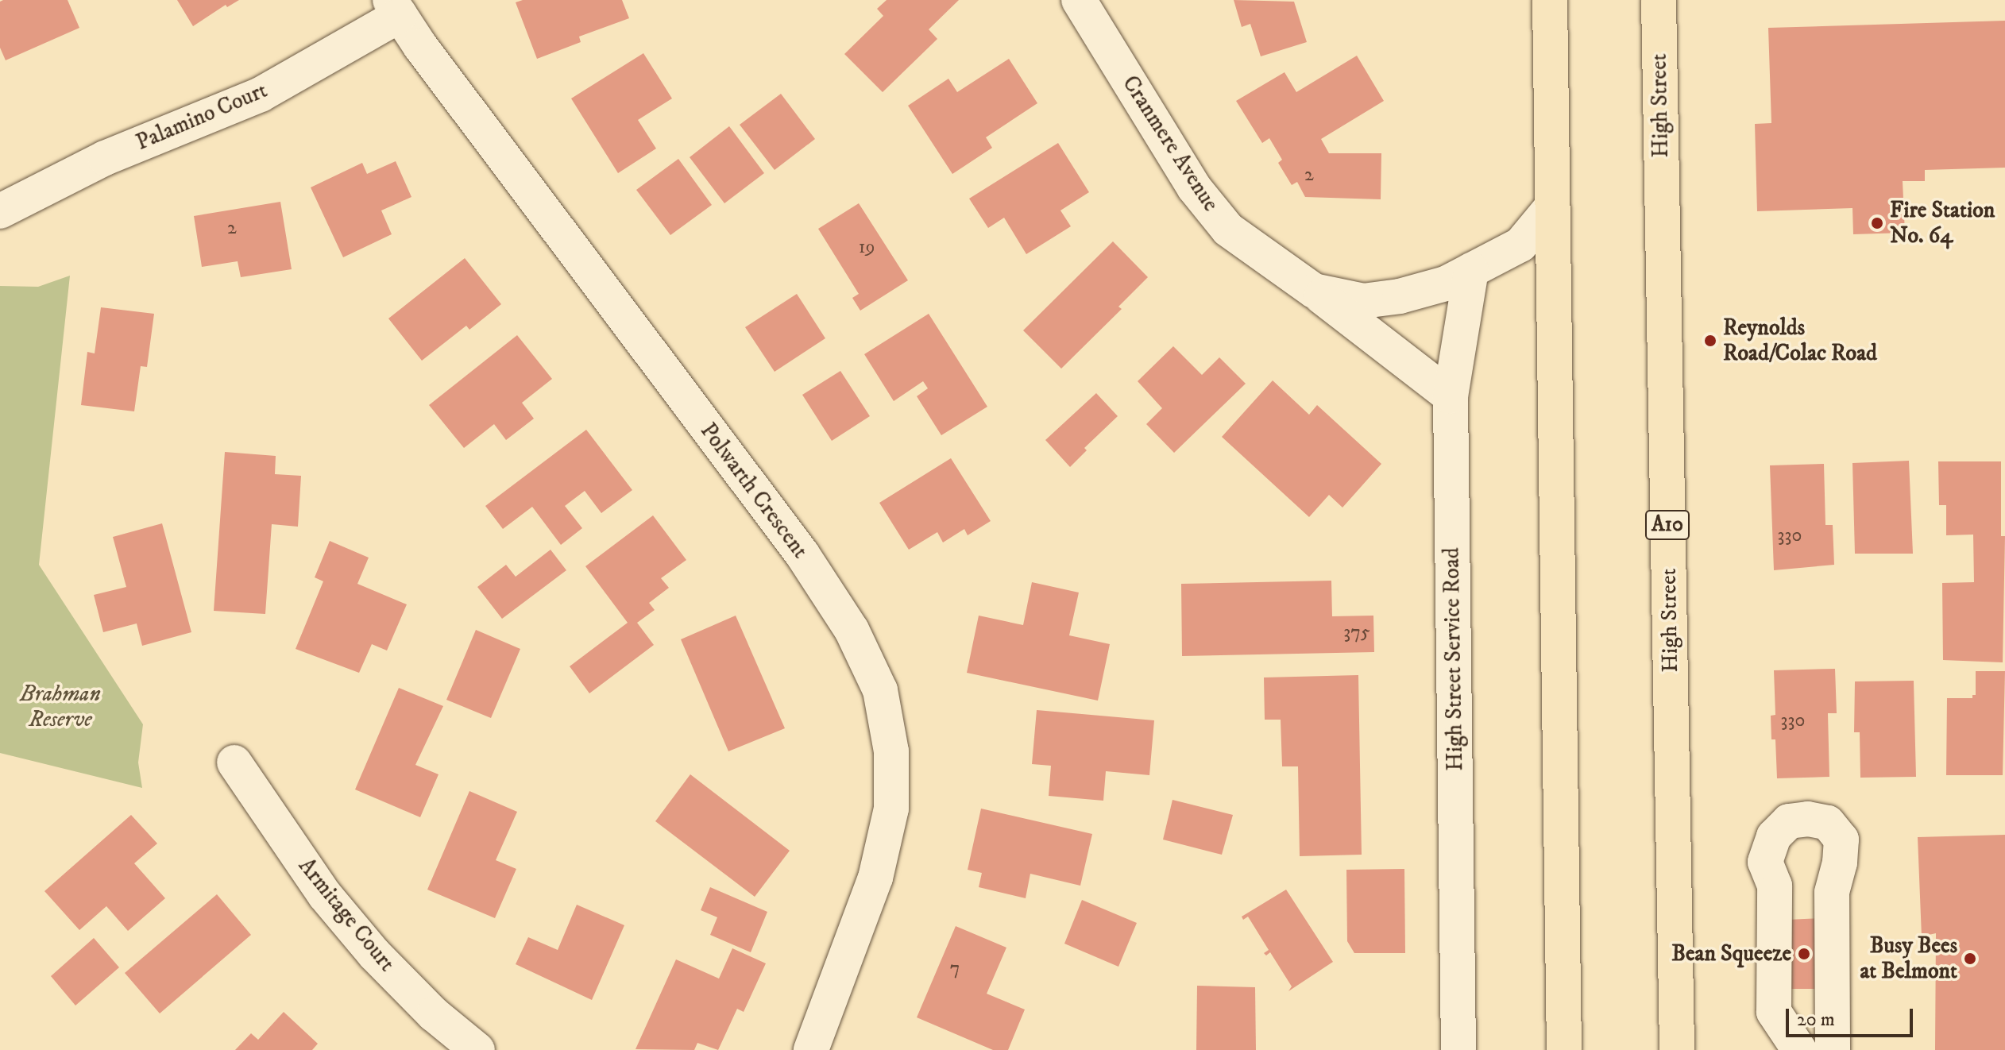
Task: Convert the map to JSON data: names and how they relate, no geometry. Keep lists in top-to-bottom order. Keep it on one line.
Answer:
{"streets":{"highway":["High Street","A10"],"street":["Palamino Court","Cranmere Avenue","Polwarth Crescent","High Street Service Road","Armitage Court"]},"crossings":[["Palamino Court","Polwarth Crescent"],["Cranmere Avenue","High Street Service Road"]],"parks":["Brahman Reserve"],"places":["Fire Station No. 64","Reynolds Road/Colac Road","Bean Squeeze","Busy Bees at Belmont"],"house_numbers":["2","2","19","330","375","330","7"],"scale_bar":"20 m"}
